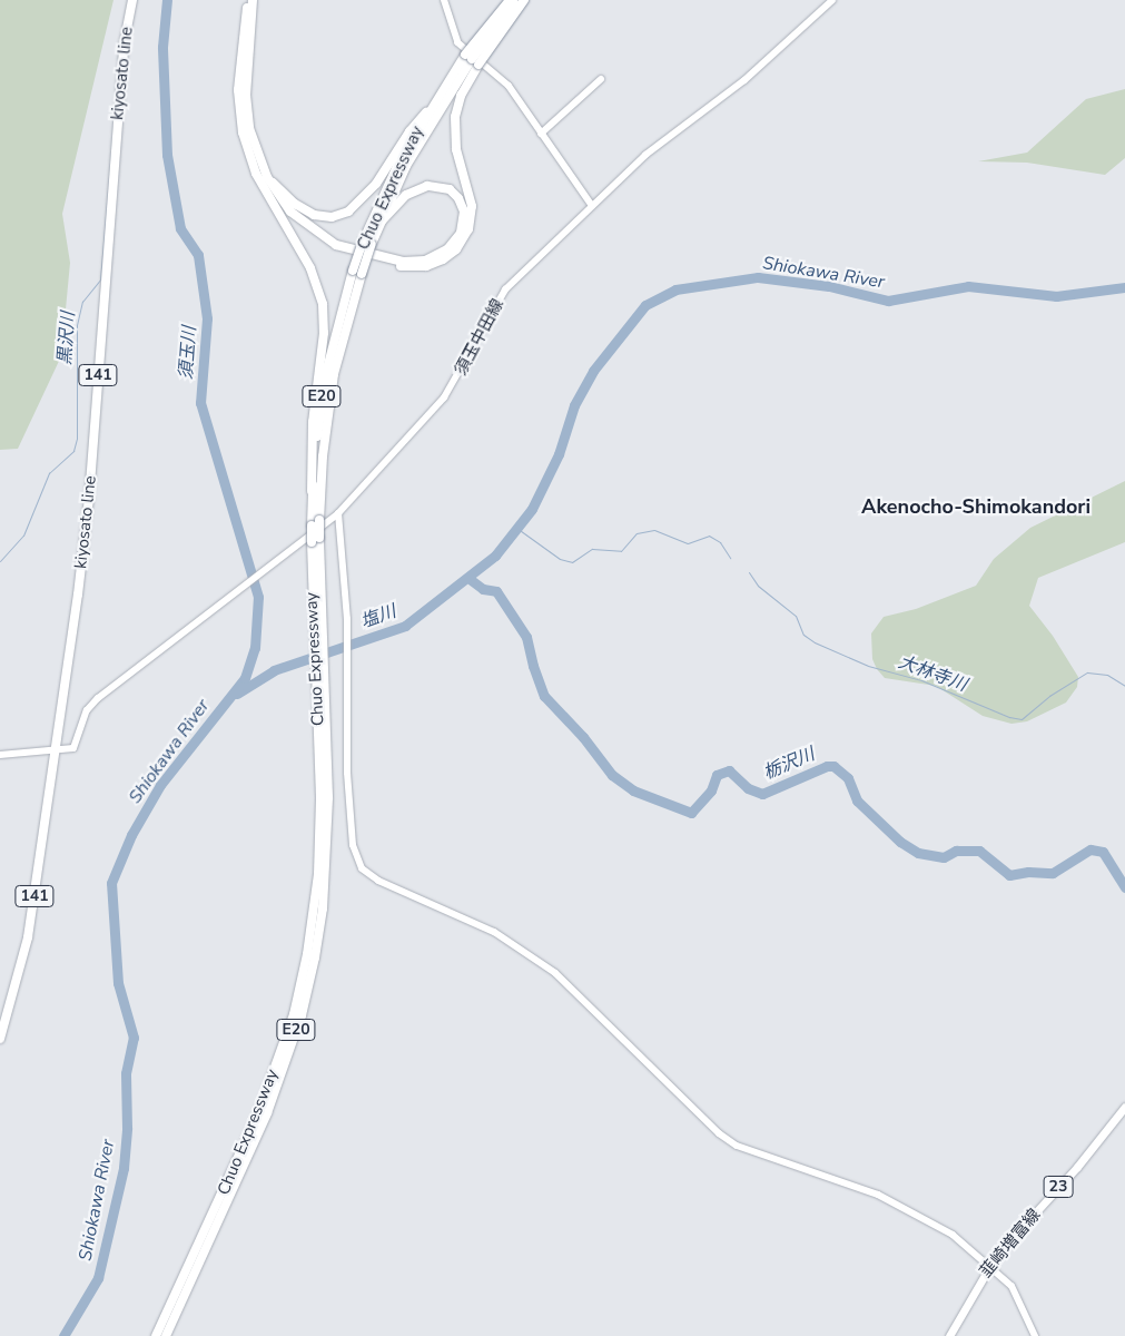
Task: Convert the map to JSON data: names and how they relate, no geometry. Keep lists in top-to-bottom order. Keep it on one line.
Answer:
{"streets":{"highway":["kiyosato line","Chuo Expressway","141","E20"],"main road":["23","韮崎増富線"],"street":["須玉中田線"]},"crossings":[["kiyosato line","須玉中田線"]],"districts":["Akenocho-Shimokandori"],"water":["Shiokawa River","黒沢川","須玉川","塩川","大林寺川","栃沢川"]}
